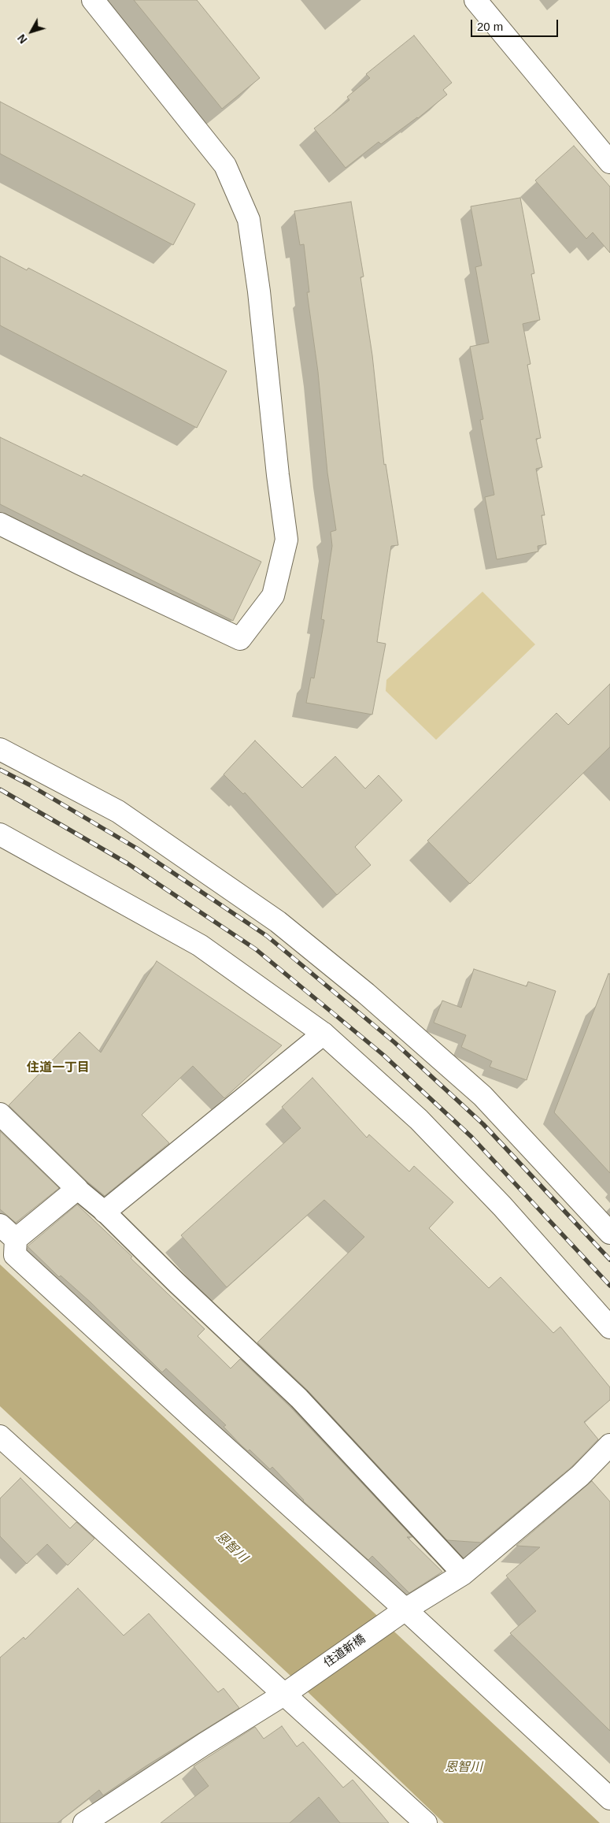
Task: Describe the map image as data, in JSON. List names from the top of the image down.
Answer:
{
  "streets": {
    "street": ["住道新橋"]
  },
  "districts": ["住道一丁目"],
  "water": ["恩智川"],
  "scale_bar": "20 m",
  "north": "bottom left"
}
